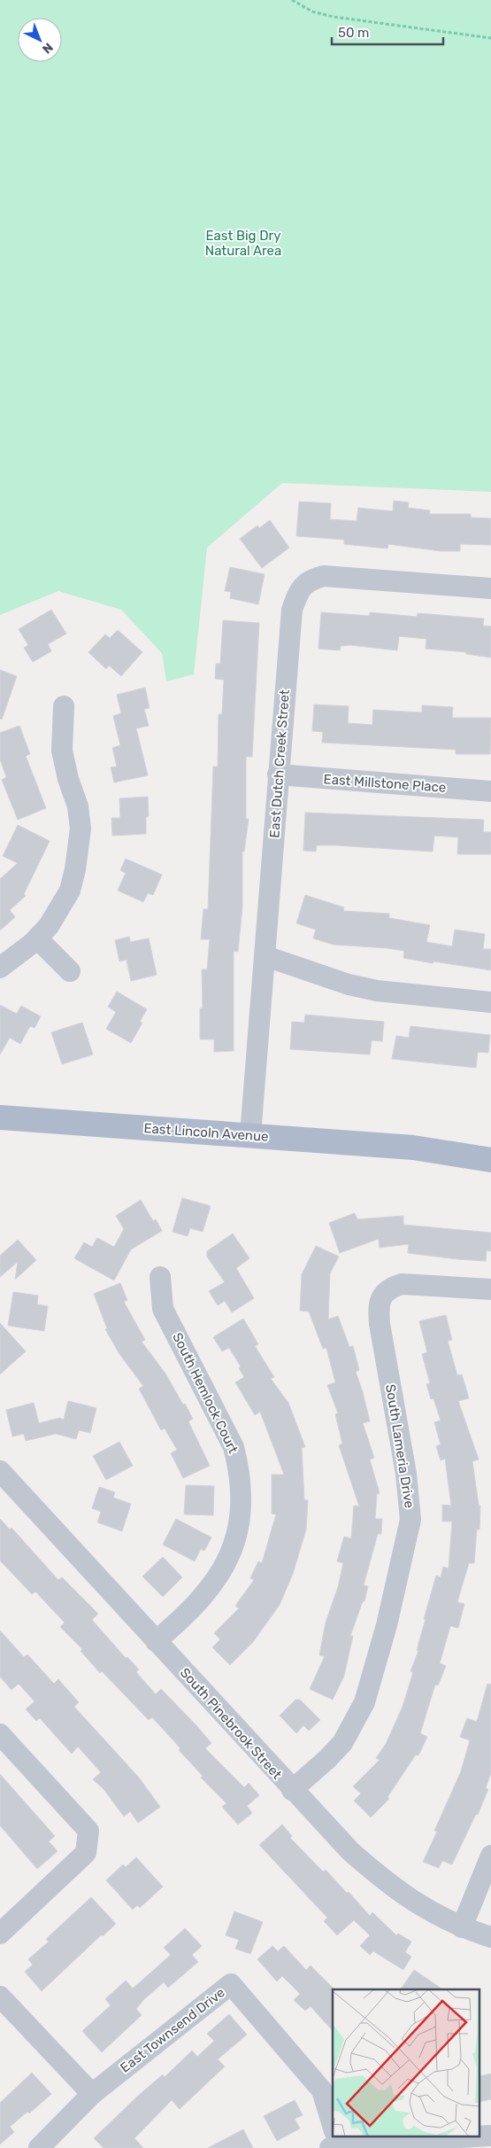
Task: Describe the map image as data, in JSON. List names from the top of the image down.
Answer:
{
  "streets": {
    "main road": ["East Lincoln Avenue"],
    "street": [
      "East Dutch Creek Street",
      "East Millstone Place",
      "South Hemlock Court",
      "South Lameria Drive",
      "South Pinebrook Street",
      "East Townsend Drive"
    ]
  },
  "crossings": [
    ["East Dutch Creek Street", "East Millstone Place"],
    ["East Dutch Creek Street", "East Lincoln Avenue"],
    ["South Hemlock Court", "South Pinebrook Street"],
    ["South Lameria Drive", "South Pinebrook Street"]
  ],
  "parks": ["East Big Dry Natural Area"],
  "scale_bar": "50 m",
  "north": "bottom right"
}
